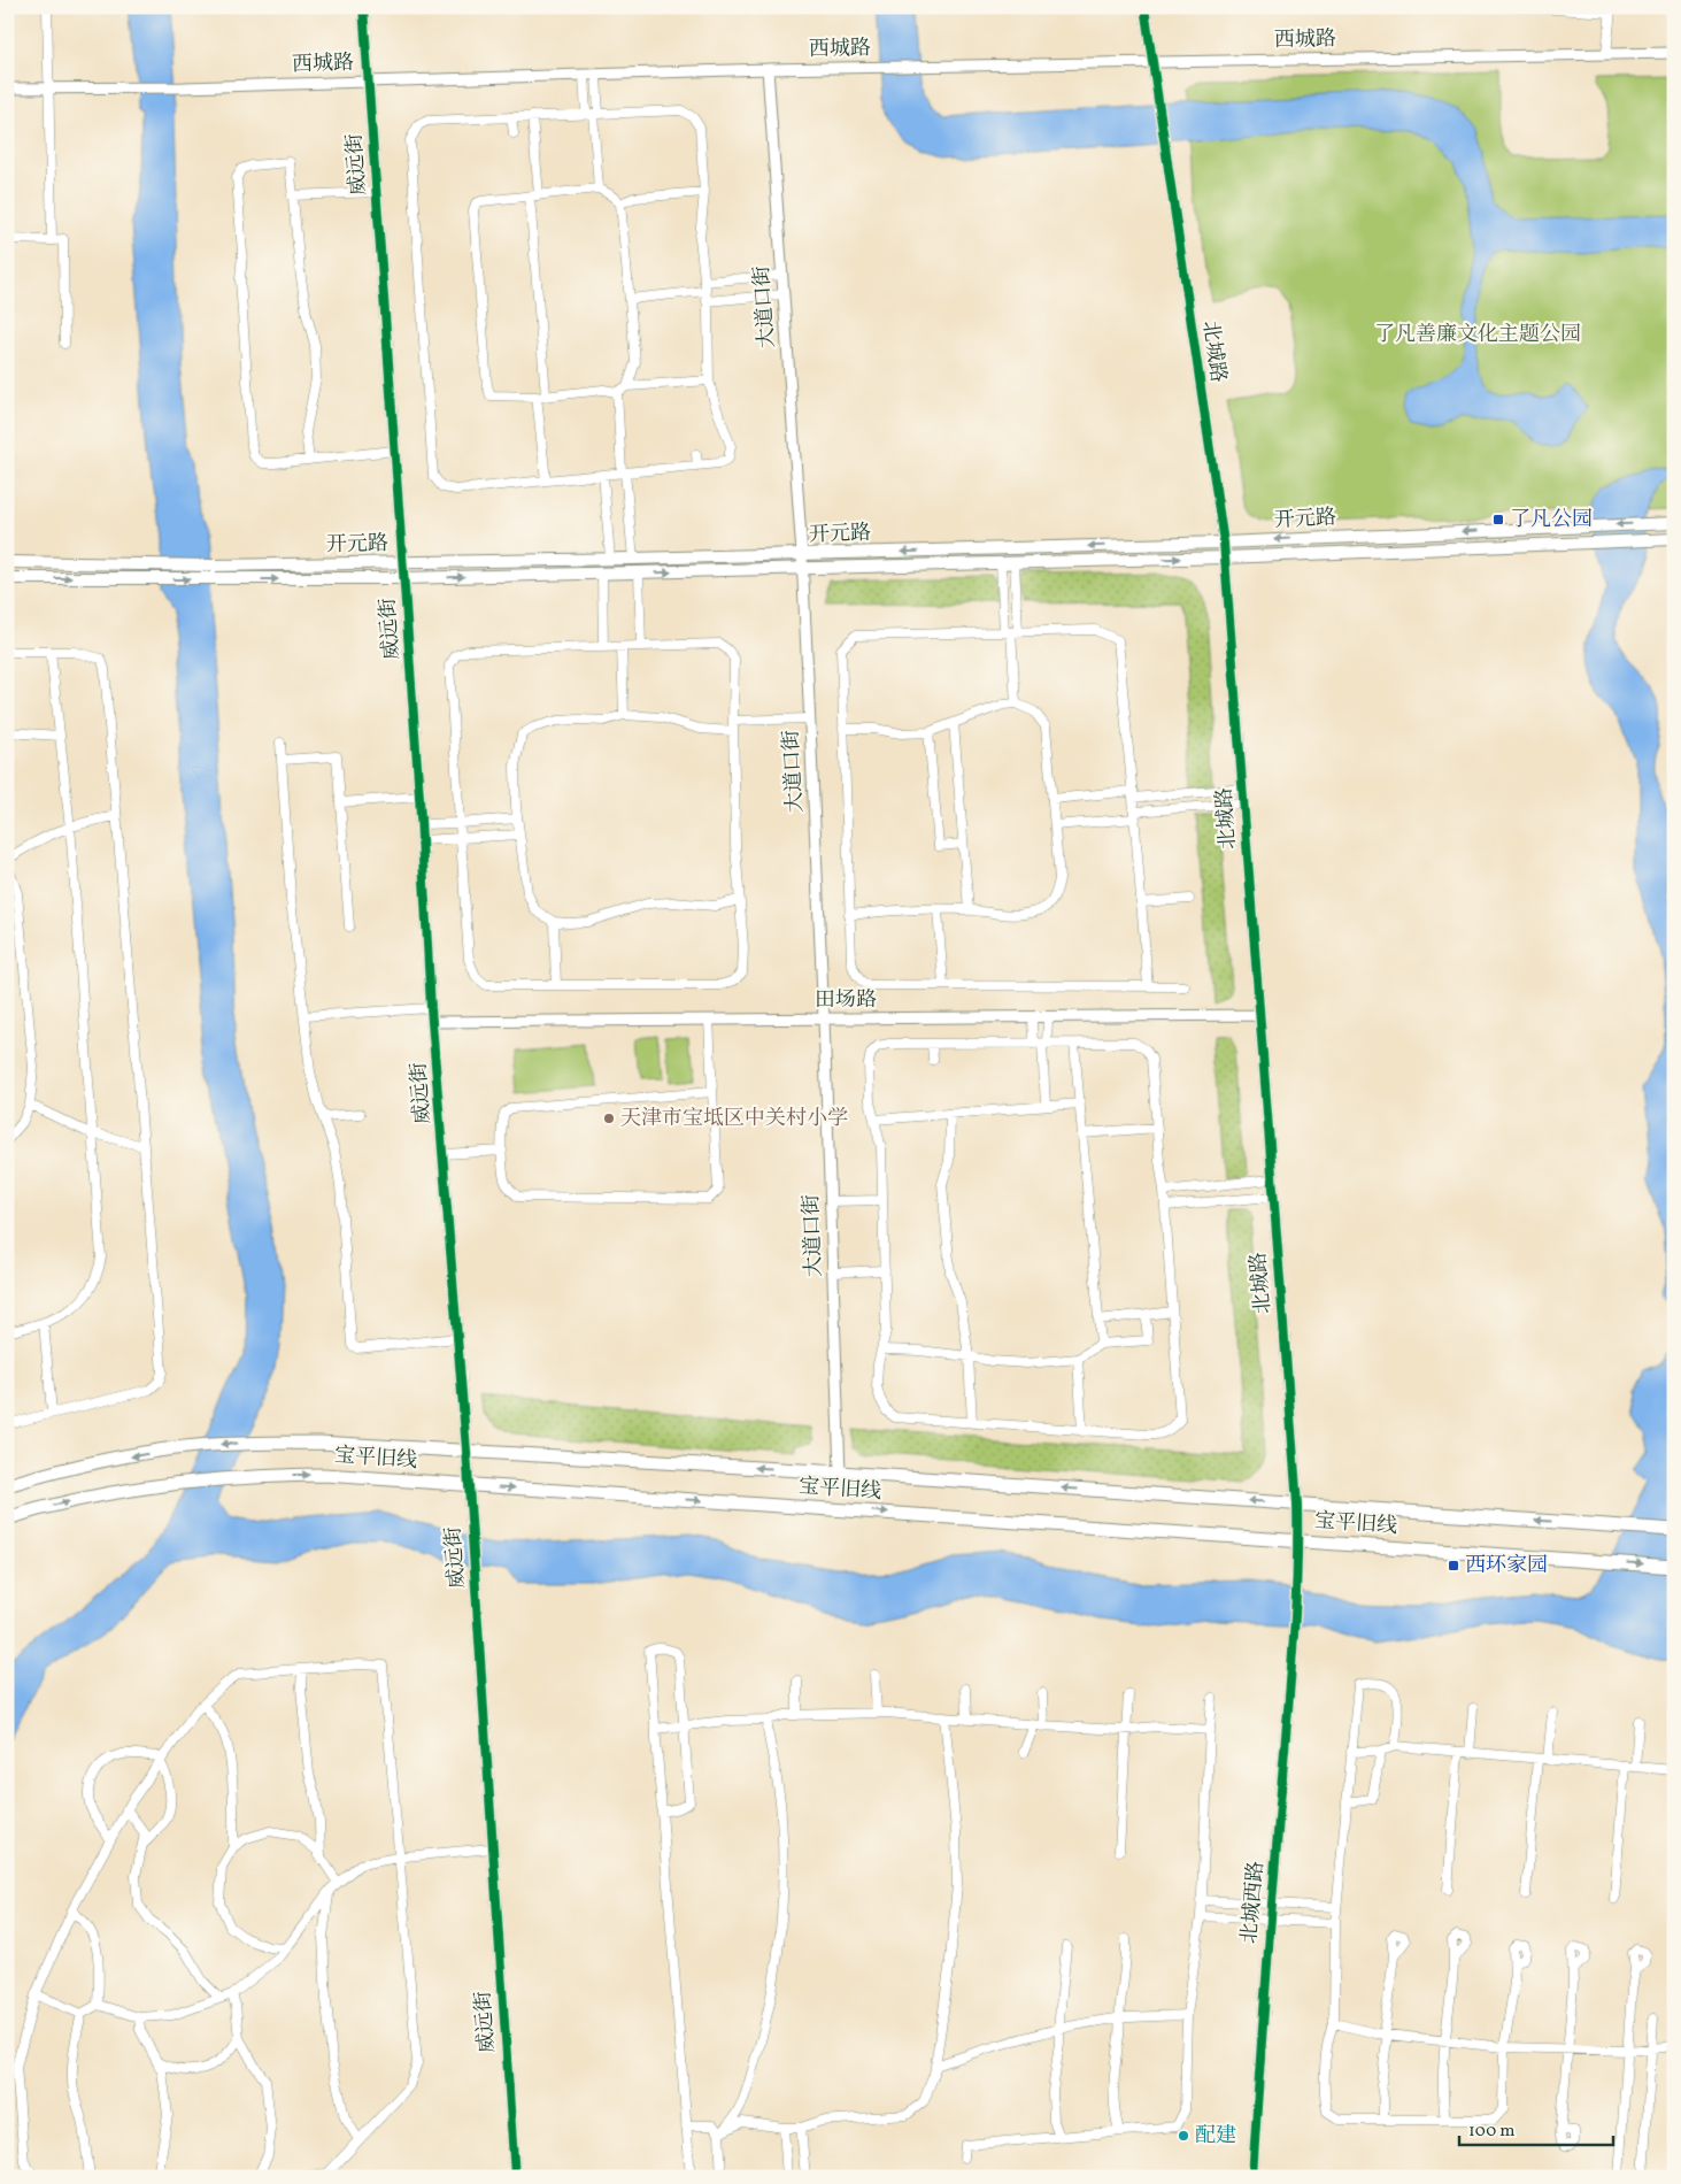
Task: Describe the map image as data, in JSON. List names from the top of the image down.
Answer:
{
  "streets": {
    "main road": ["开元路", "宝平旧线"],
    "street": [
      "西城路",
      "威远街",
      "大道口街",
      "北城路",
      "田场路",
      "北城西路"
    ]
  },
  "crossings": [
    ["西城路", "威远街"],
    ["西城路", "大道口街"],
    ["西城路", "北城路"],
    ["威远街", "开元路"],
    ["威远街", "田场路"],
    ["威远街", "宝平旧线"],
    ["大道口街", "开元路"],
    ["大道口街", "田场路"],
    ["大道口街", "宝平旧线"],
    ["北城路", "开元路"],
    ["北城路", "田场路"],
    ["北城路", "宝平旧线"],
    ["北城路", "北城西路"]
  ],
  "parks": ["了凡善廉文化主题公园"],
  "places": {
    "transit": ["了凡公园", "西环家园"],
    "other": ["天津市宝坻区中关村小学", "配建"]
  },
  "scale_bar": "100 m"
}
